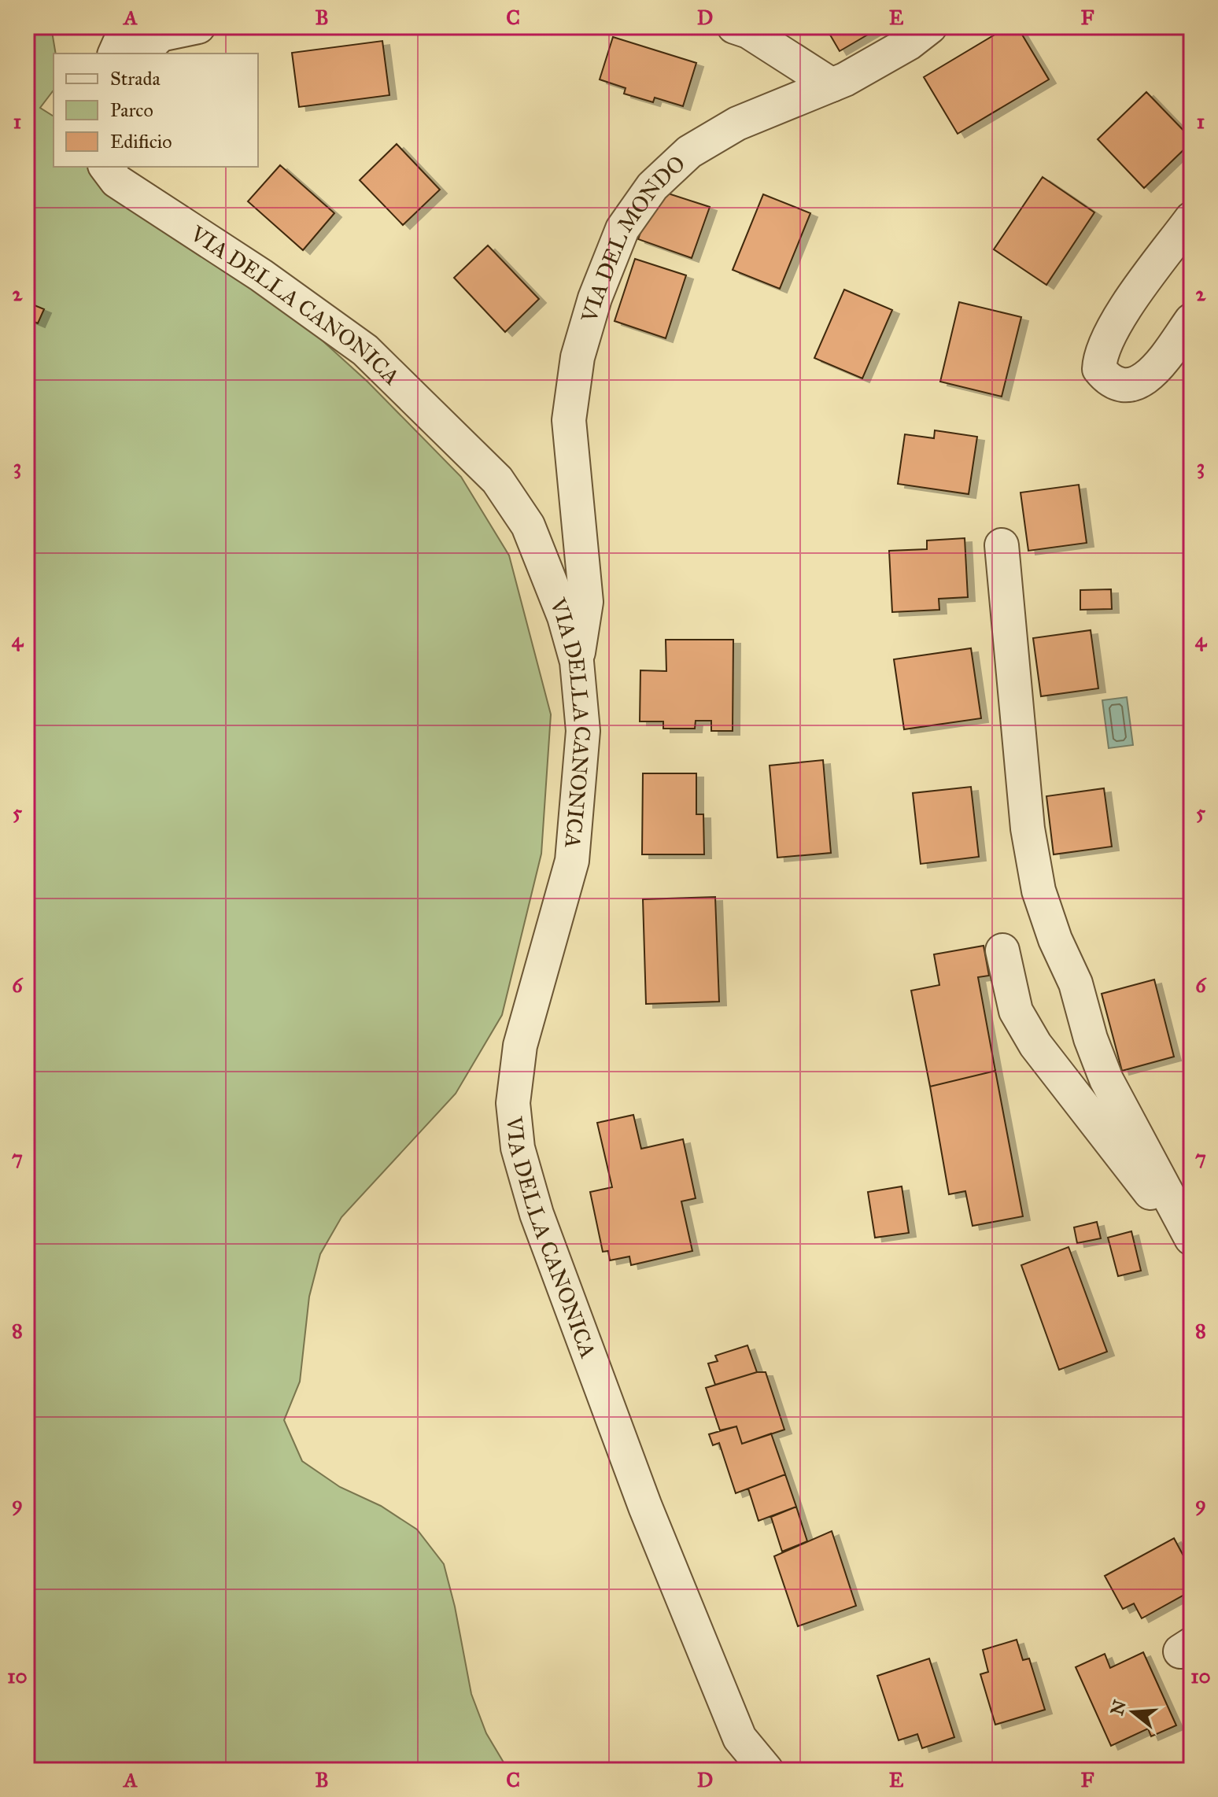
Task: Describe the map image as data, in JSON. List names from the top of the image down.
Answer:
{
  "streets": {
    "street": ["VIA DEL MONDO", "VIA DELLA CANONICA"]
  },
  "crossings": [
    ["VIA DEL MONDO", "VIA DELLA CANONICA"]
  ],
  "legend": ["Strada", "Parco", "Edificio"],
  "north": "left",
  "grid": {
    "columns": [
      "A",
      "B",
      "C",
      "D",
      "E",
      "F"
    ],
    "rows": [
      "1",
      "2",
      "3",
      "4",
      "5",
      "6",
      "7",
      "8",
      "9",
      "10"
    ]
  }
}
